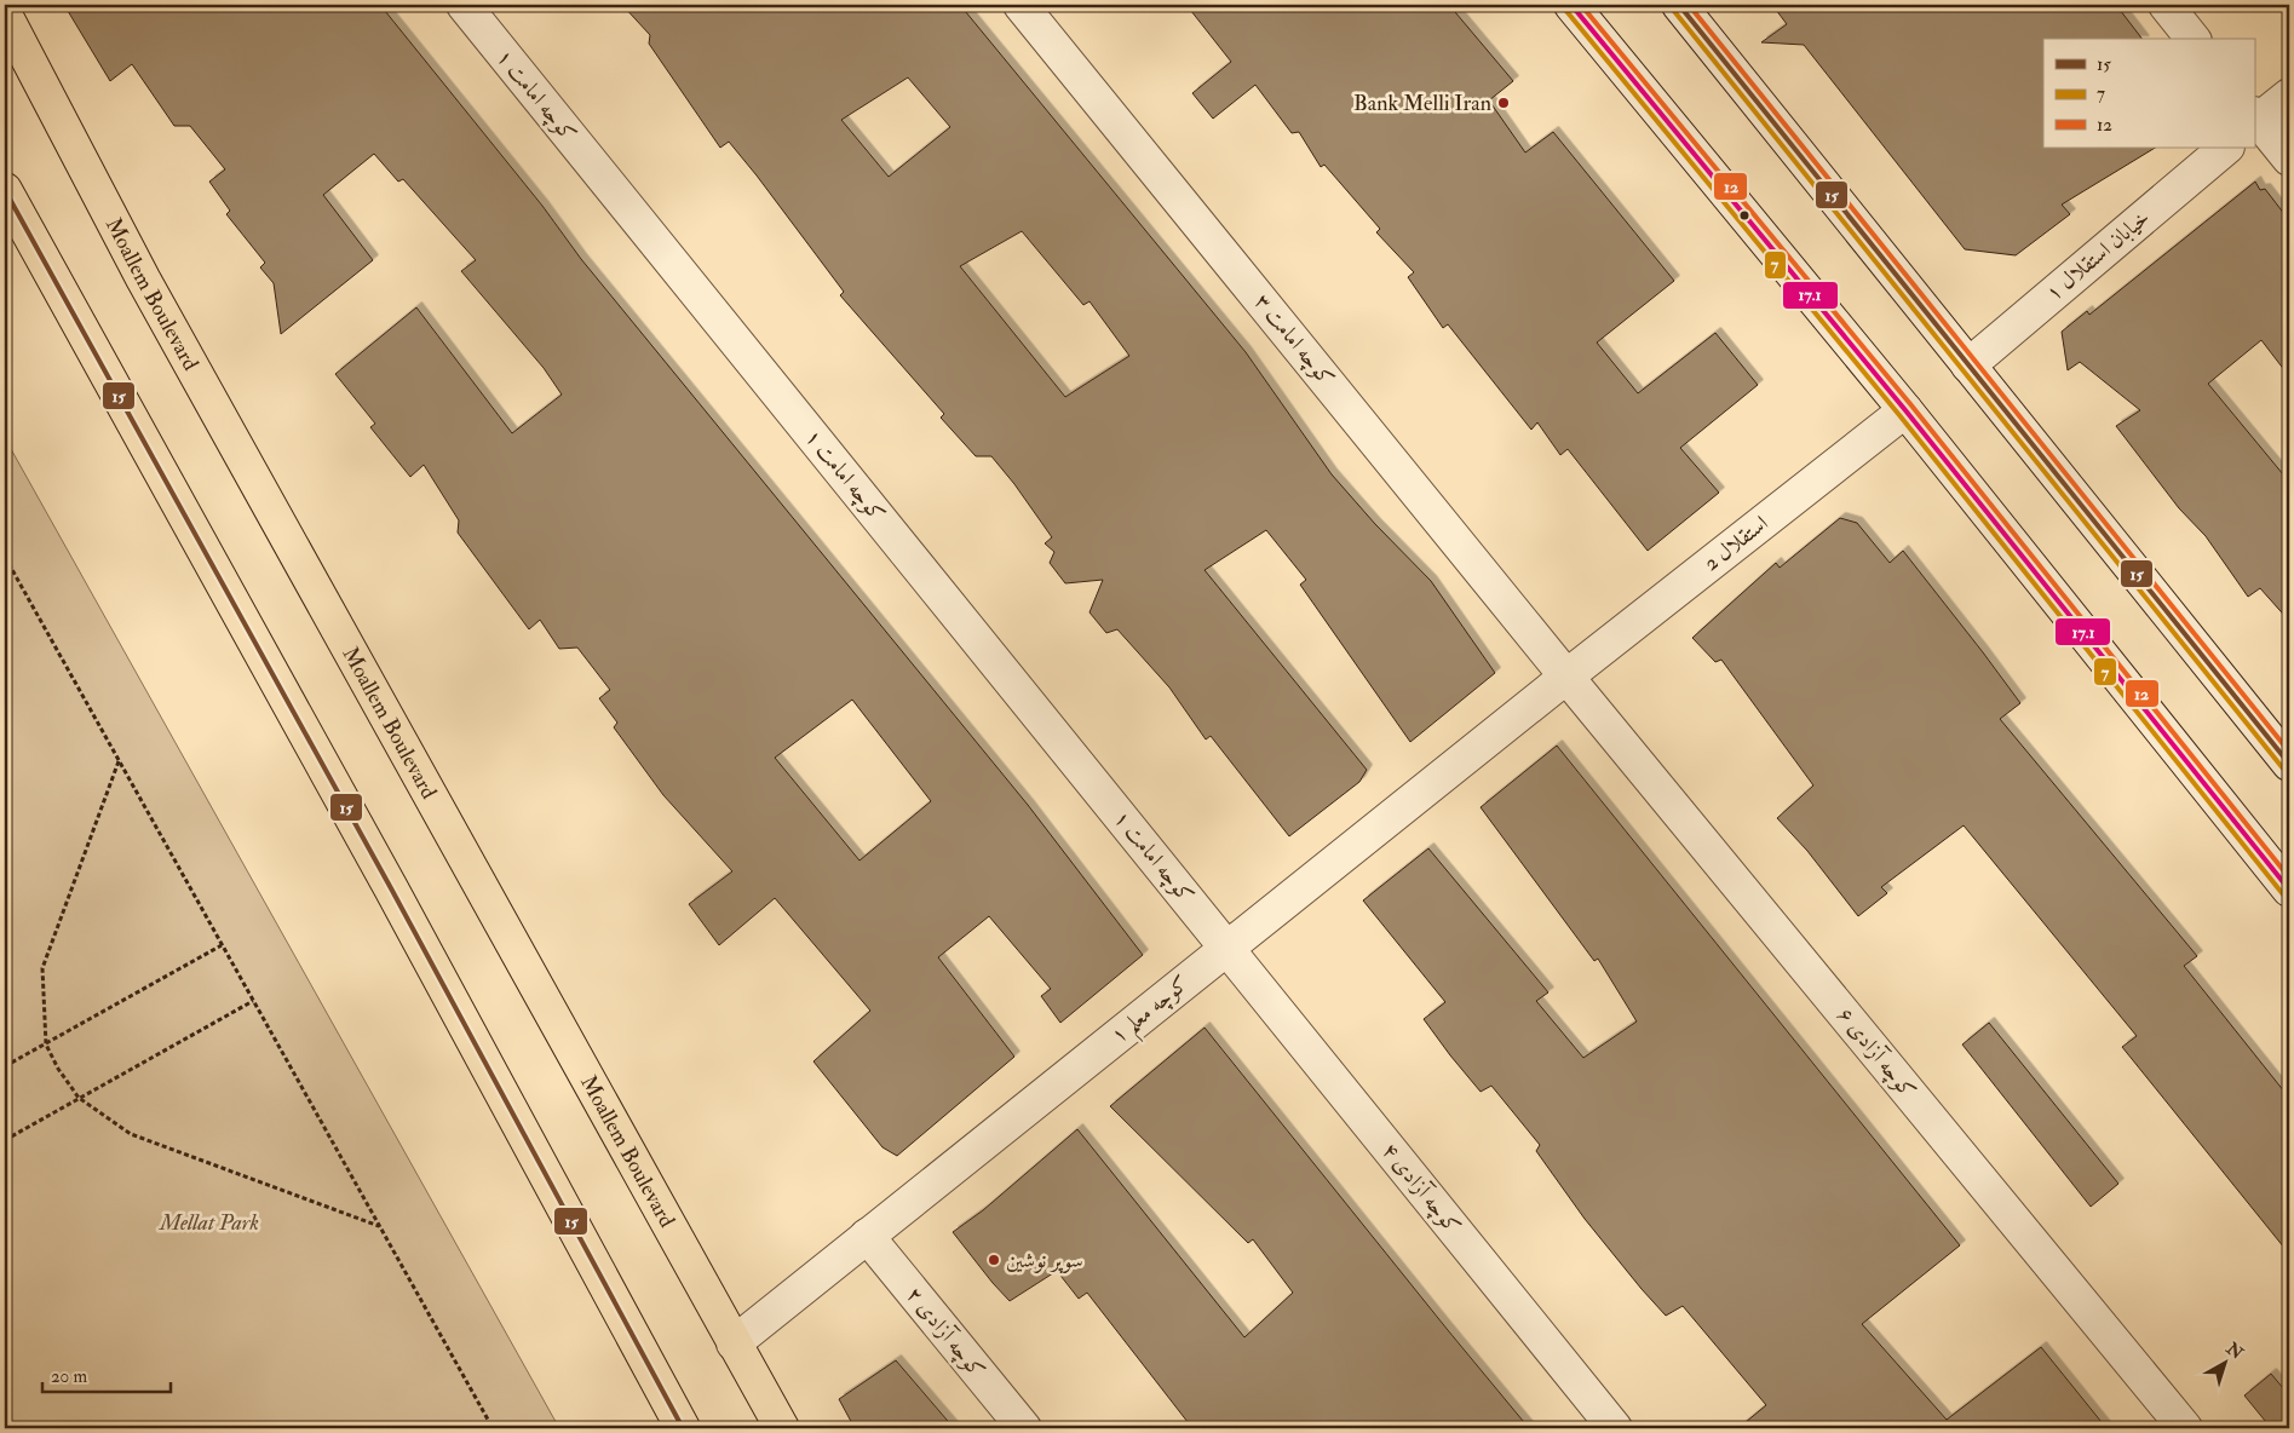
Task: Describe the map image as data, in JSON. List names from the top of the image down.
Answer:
{
  "streets": {
    "main road": ["Moallem Boulevard"],
    "street": [
      "کوچه امامت ۱",
      "خیابان استقلال ۱",
      "کوچه امامت ۳",
      "استقلال 2",
      "کوچه معلم ۱",
      "کوچه آزادی ۶",
      "کوچه آزادی ۴",
      "کوچه آزادی ۲"
    ]
  },
  "crossings": [
    ["کوچه امامت ۱", "کوچه معلم ۱"],
    ["کوچه امامت ۱", "کوچه آزادی ۴"],
    ["Moallem Boulevard", "کوچه معلم ۱"],
    ["کوچه امامت ۳", "استقلال 2"],
    ["کوچه امامت ۳", "کوچه معلم ۱"],
    ["کوچه امامت ۳", "کوچه آزادی ۶"],
    ["استقلال 2", "کوچه معلم ۱"],
    ["استقلال 2", "کوچه آزادی ۶"],
    ["کوچه معلم ۱", "کوچه آزادی ۶"],
    ["کوچه معلم ۱", "کوچه آزادی ۴"],
    ["کوچه معلم ۱", "کوچه آزادی ۲"]
  ],
  "parks": ["Mellat Park"],
  "places": ["Bank Melli Iran", "سوپر نوشین"],
  "lines": [
    "transit line 15",
    "transit line 12",
    "transit line 17.1",
    "transit line 7"
  ],
  "legend": ["15", "7", "12"],
  "scale_bar": "20 m",
  "north": "top right"
}
